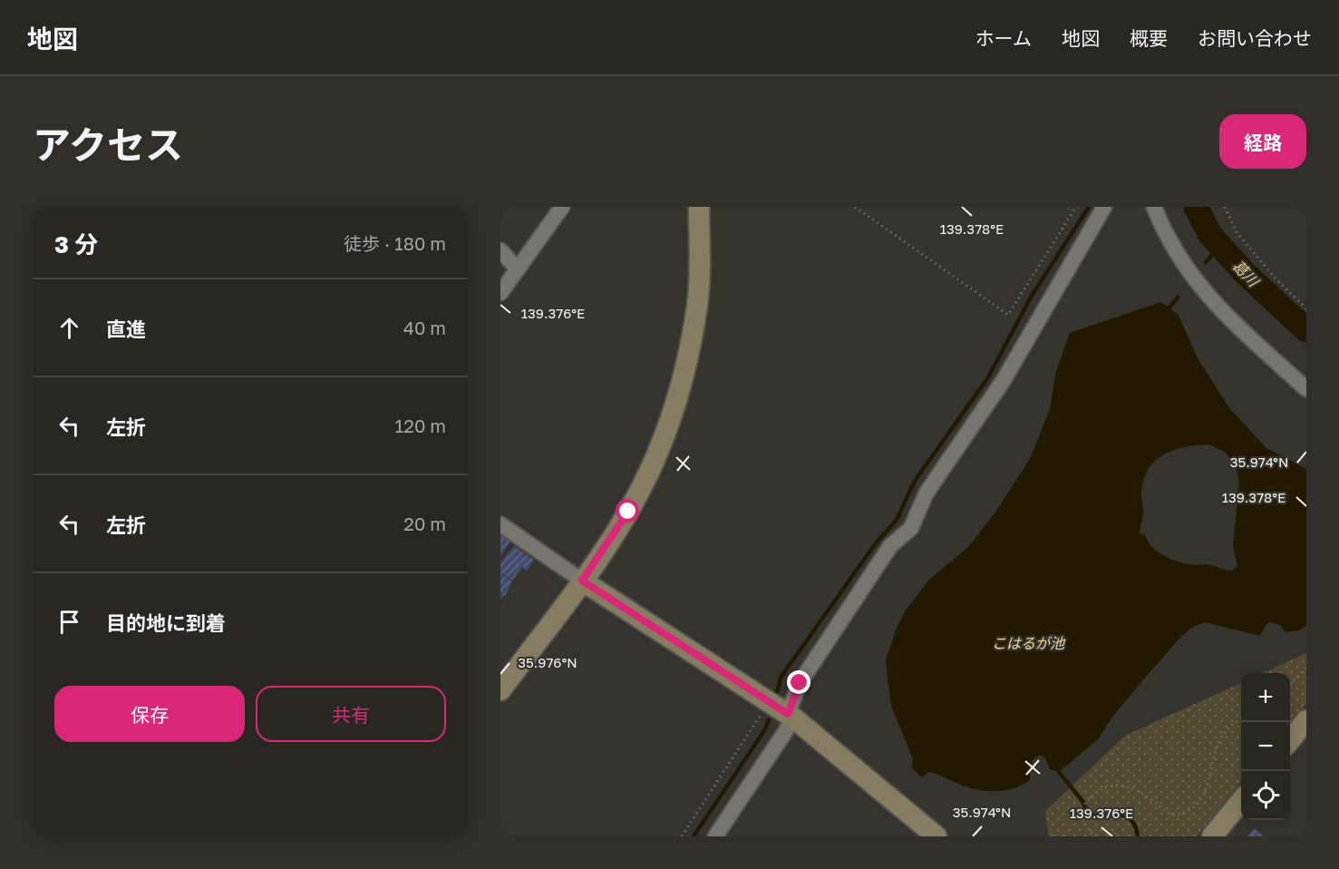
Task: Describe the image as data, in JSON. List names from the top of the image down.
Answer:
{
  "water": ["葛川", "こはるが池"],
  "page": {
    "header": "地図",
    "nav": [
      "ホーム",
      "地図",
      "概要",
      "お問い合わせ"
    ],
    "title": "アクセス",
    "buttons": [
      "経路",
      ["保存", "共有"]
    ],
    "heading": ["3 分", "徒歩 · 180 m"],
    "list": [
      ["直進", "40 m"],
      ["左折", "120 m"],
      ["左折", "20 m"],
      "目的地に到着"
    ],
    "map_buttons": ["+", "−"]
  },
  "coordinates": [
    "139.378°E",
    "139.376°E",
    "35.974°N",
    "35.976°N"
  ]
}
